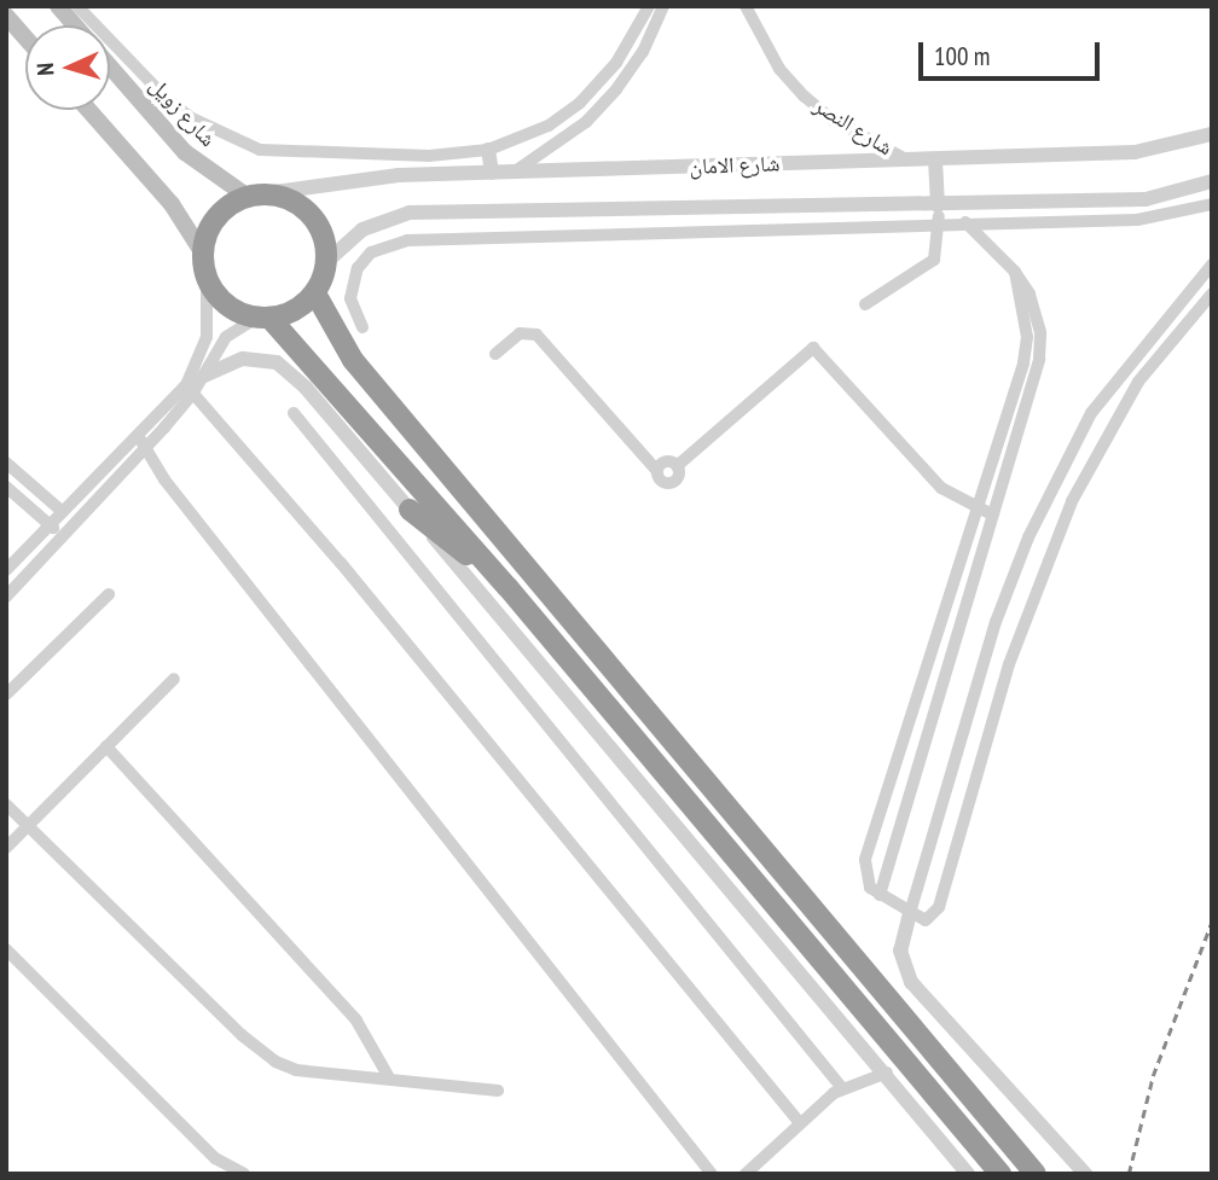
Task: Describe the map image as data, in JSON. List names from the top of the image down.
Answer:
{
  "streets": {
    "main road": ["شارع زويل"],
    "street": ["شارع النصر", "شارع الامان"]
  },
  "crossings": [
    ["شارع زويل", "شارع الامان"],
    ["شارع النصر", "شارع الامان"]
  ],
  "scale_bar": "100 m",
  "north": "left"
}
